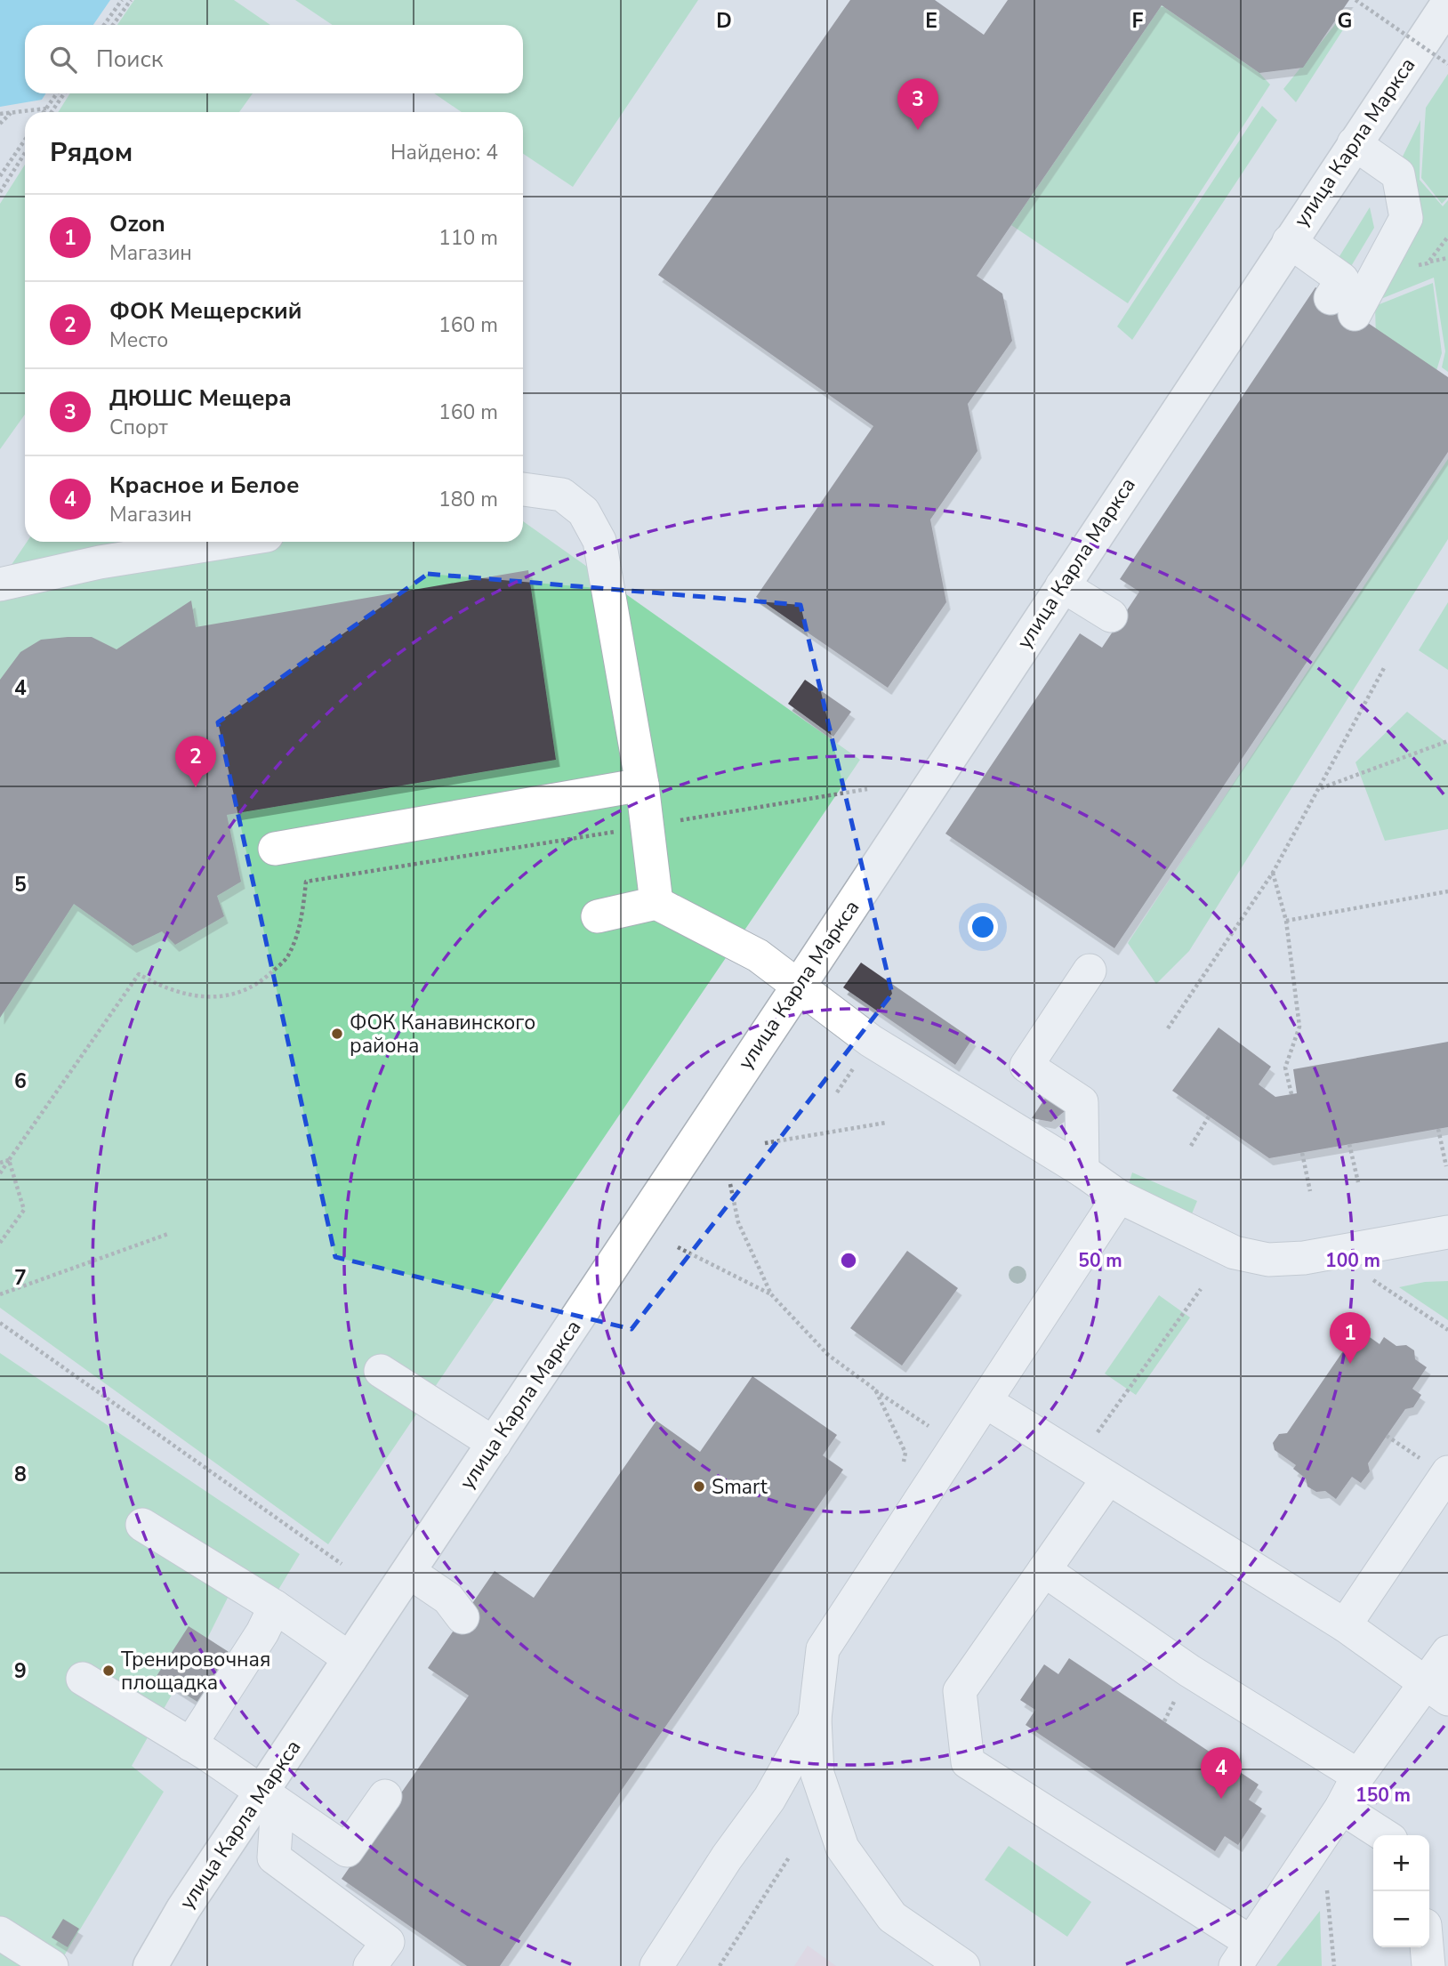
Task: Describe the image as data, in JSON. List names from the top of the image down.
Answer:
{
  "streets": {
    "main road": ["улица Карла Маркса"]
  },
  "places": ["ФОК Канавинского района", "Smart", "Тренировочная площадка"],
  "page": {
    "search": "Поиск",
    "pins": [
      "3",
      "2",
      "1",
      "4"
    ],
    "heading": ["Рядом", "Найдено: 4"],
    "list": [
      {
        "mark": "1",
        "name": "Ozon",
        "note": "Магазин",
        "value": "110 m"
      },
      {
        "mark": "2",
        "name": "ФОК Мещерский",
        "note": "Место",
        "value": "160 m"
      },
      {
        "mark": "3",
        "name": "ДЮШС Мещера",
        "note": "Спорт",
        "value": "160 m"
      },
      {
        "mark": "4",
        "name": "Красное и Белое",
        "note": "Магазин",
        "value": "180 m"
      }
    ],
    "map_buttons": ["+", "−"]
  },
  "grid": {
    "columns": [
      "D",
      "E",
      "F",
      "G"
    ],
    "rows": [
      "4",
      "5",
      "6",
      "7",
      "8",
      "9"
    ]
  },
  "rings": ["50 m", "100 m", "150 m"]
}
